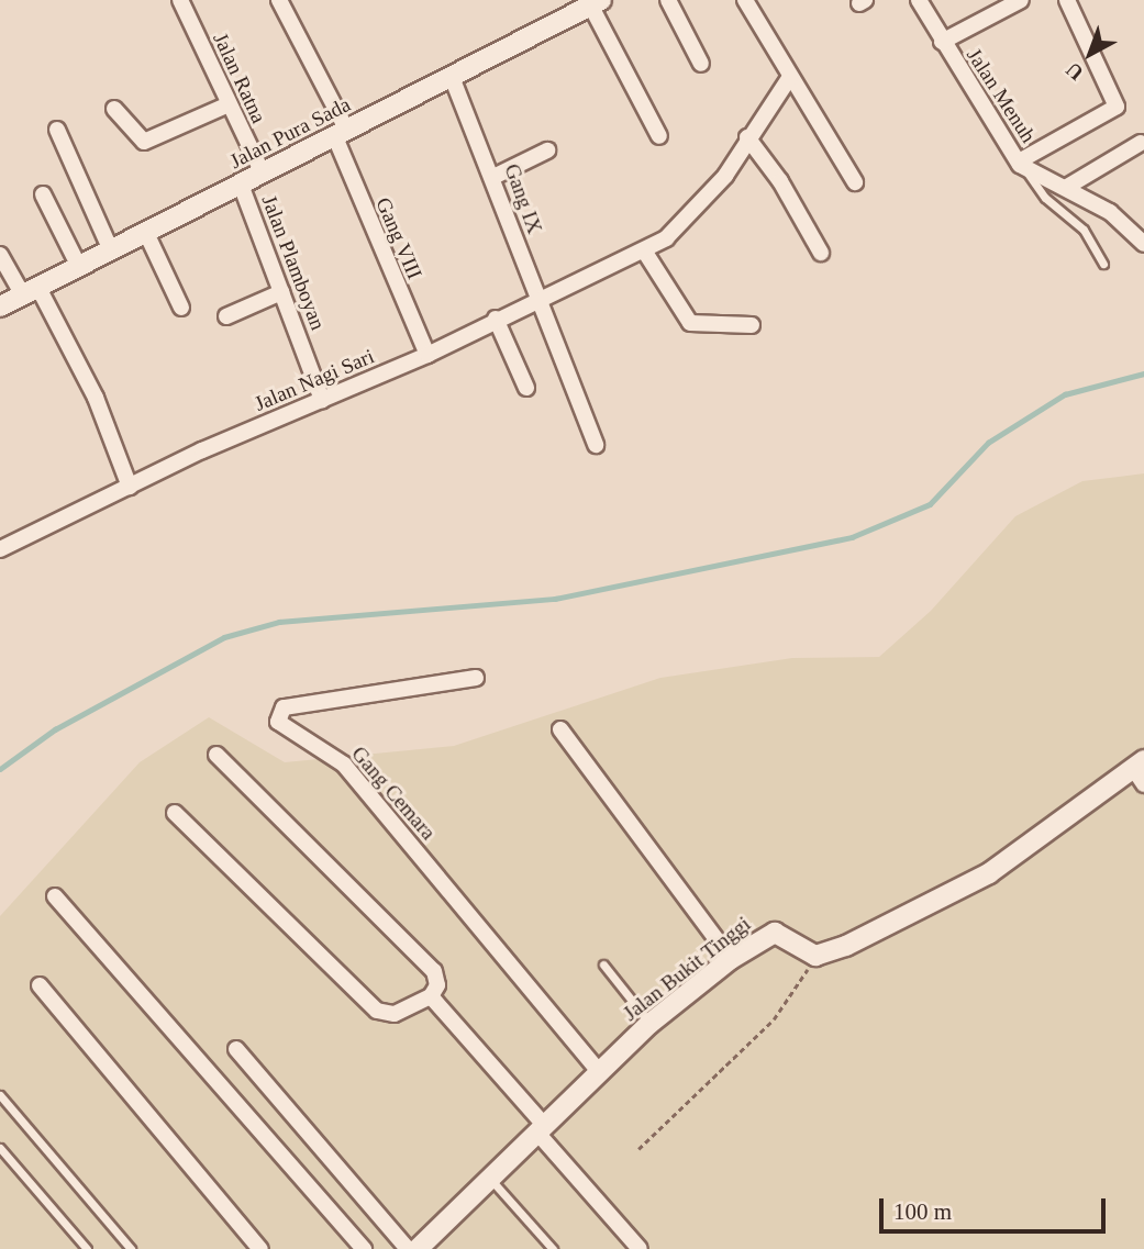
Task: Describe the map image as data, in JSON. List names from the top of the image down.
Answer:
{
  "streets": {
    "street": [
      "Jalan Ratna",
      "Jalan Menuh",
      "Jalan Pura Sada",
      "Gang IX",
      "Gang VIII",
      "Jalan Plamboyan",
      "Jalan Nagi Sari",
      "Gang Cemara",
      "Jalan Bukit Tinggi"
    ]
  },
  "crossings": [
    ["Jalan Ratna", "Jalan Pura Sada"],
    ["Jalan Pura Sada", "Gang IX"],
    ["Jalan Pura Sada", "Gang VIII"],
    ["Jalan Pura Sada", "Jalan Plamboyan"],
    ["Gang IX", "Jalan Nagi Sari"],
    ["Gang VIII", "Jalan Nagi Sari"],
    ["Jalan Plamboyan", "Jalan Nagi Sari"],
    ["Gang Cemara", "Jalan Bukit Tinggi"]
  ],
  "scale_bar": "100 m",
  "north": "bottom left"
}
